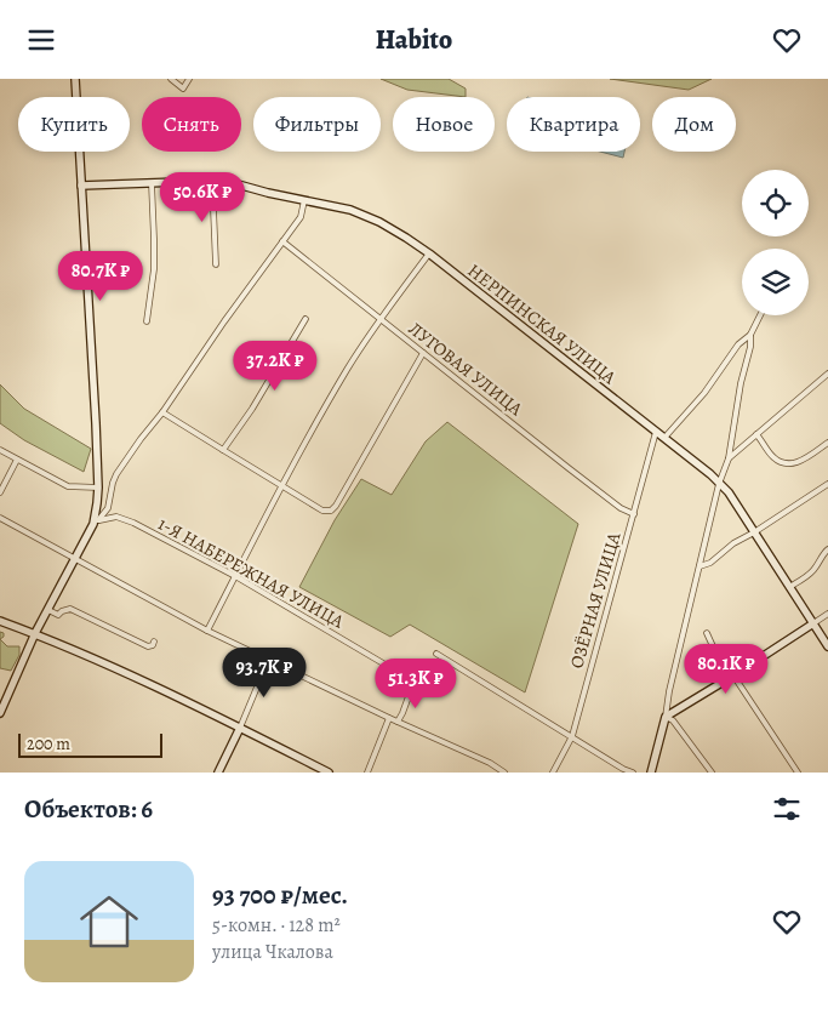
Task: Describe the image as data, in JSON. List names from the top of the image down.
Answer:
{
  "streets": {
    "main road": ["НЕРПИНСКАЯ УЛИЦА"],
    "street": ["ЛУГОВАЯ УЛИЦА", "1-Я НАБЕРЕЖНАЯ УЛИЦА", "ОЗЁРНАЯ УЛИЦА"]
  },
  "crossings": [
    ["НЕРПИНСКАЯ УЛИЦА", "ОЗЁРНАЯ УЛИЦА"],
    ["ЛУГОВАЯ УЛИЦА", "ОЗЁРНАЯ УЛИЦА"]
  ],
  "scale_bar": "200 m",
  "page": {
    "header": "Habito",
    "chip": [
      "Купить",
      "Снять",
      "Фильтры",
      "Новое",
      "Квартира",
      "Дом"
    ],
    "price": [
      "50.6K ₽",
      "80.7K ₽",
      "37.2K ₽",
      "80.1K ₽",
      "93.7K ₽",
      "51.3K ₽"
    ],
    "scale": "200 m",
    "heading": "Объектов: 6",
    "list": [
      {
        "name": "93 700 ₽/мес.",
        "note": "5-комн. · 128 m² · улица Чкалова"
      }
    ]
  }
}
